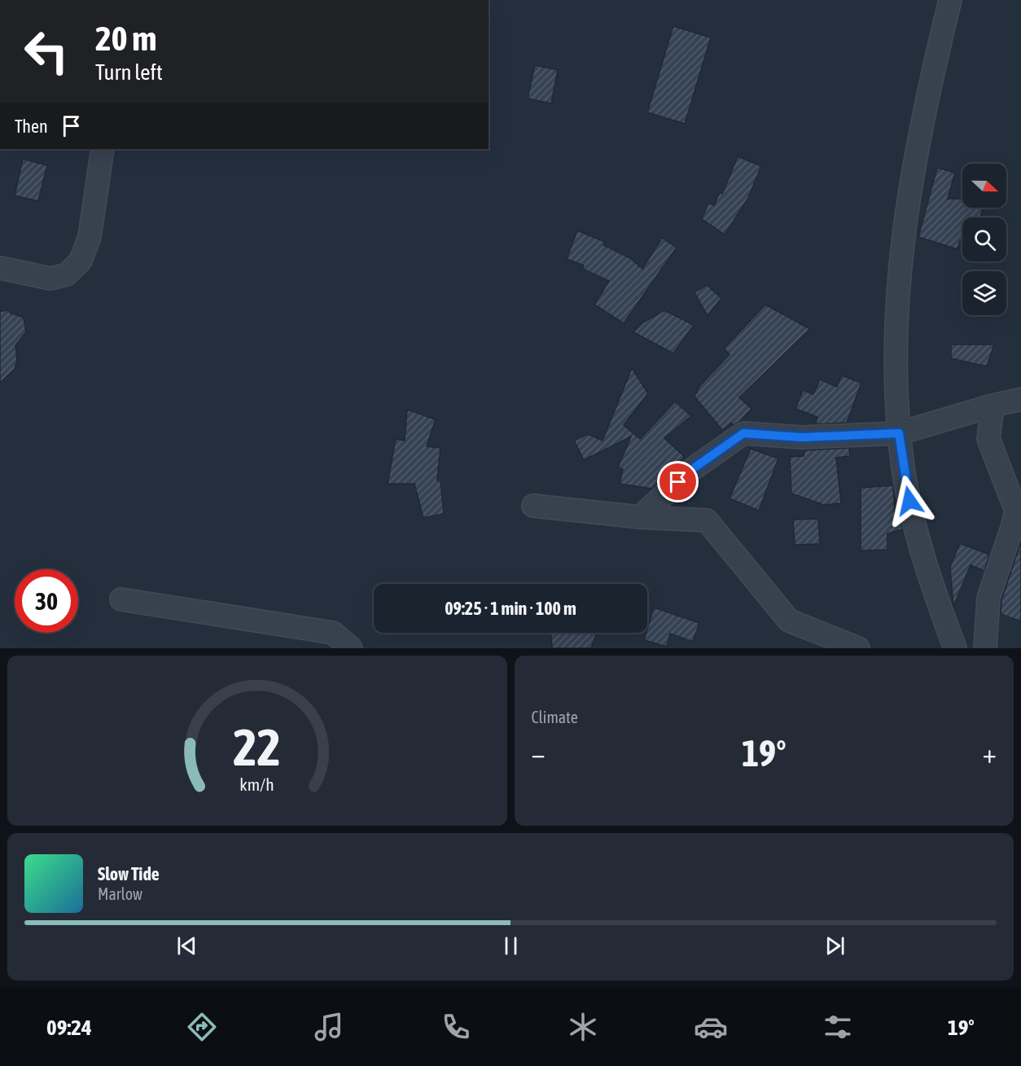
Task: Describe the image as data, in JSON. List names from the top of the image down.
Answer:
{
  "north": "right",
  "page": {
    "turn": ["20 m", "Turn left"],
    "then": "Then",
    "limit": "30",
    "trip": "09:25 · 1 min · 100 m",
    "tile": "Climate",
    "heat": ["−", "19°", "+"],
    "song": ["Slow Tide", "Marlow"],
    "tabs": ["09:24", "19°"],
    "gauge": ["22", "km/h"]
  }
}
